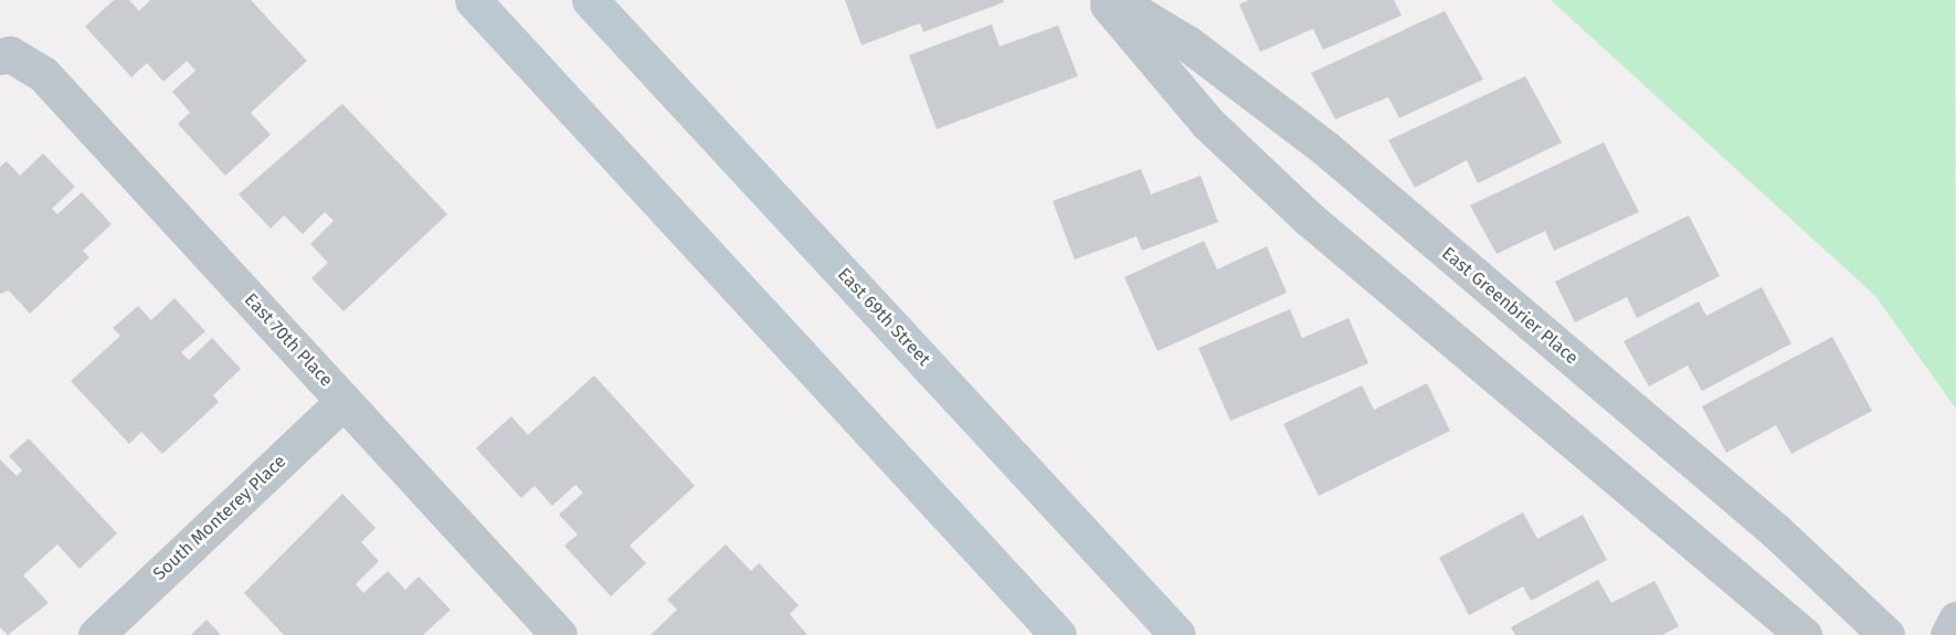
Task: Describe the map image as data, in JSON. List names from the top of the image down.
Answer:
{
  "streets": {
    "main road": ["East 69th Street"],
    "street": ["East Greenbrier Place", "East 70th Place", "South Monterey Place"]
  },
  "crossings": [
    ["East 70th Place", "South Monterey Place"]
  ]
}
